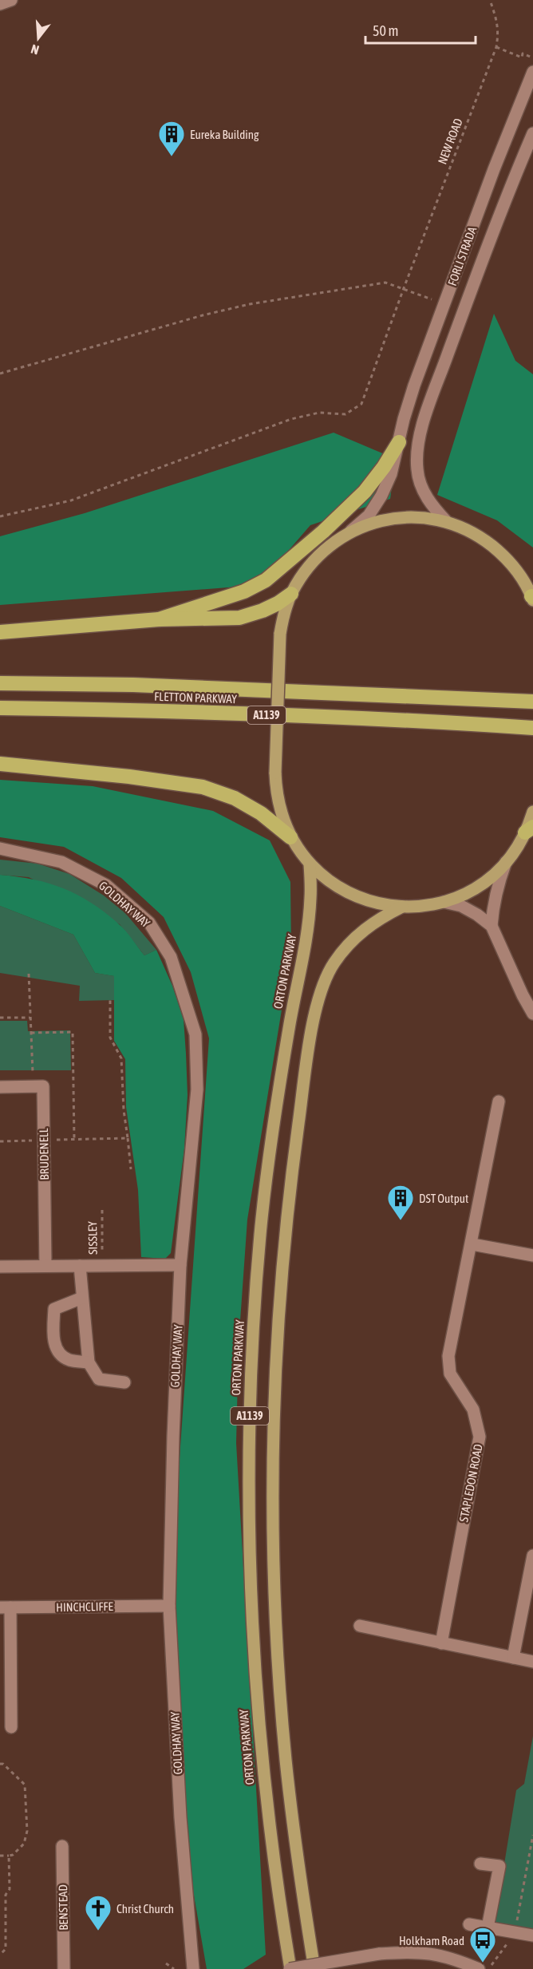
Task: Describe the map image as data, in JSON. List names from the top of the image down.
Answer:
{
  "streets": {
    "highway": ["FLETTON PARKWAY", "A1139"],
    "main road": ["ORTON PARKWAY"],
    "street": [
      "FORLI STRADA",
      "GOLDHAY WAY",
      "BRUDENELL",
      "STAPLEDON ROAD",
      "HINCHCLIFFE",
      "BENSTEAD"
    ],
    "path": ["NEW ROAD", "SISSLEY"]
  },
  "crossings": [
    ["GOLDHAY WAY", "HINCHCLIFFE"]
  ],
  "places": {
    "building": ["Eureka Building", "DST Output"],
    "church": ["Christ Church"],
    "bus stop": ["Holkham Road"]
  },
  "scale_bar": "50 m",
  "north": "bottom"
}
